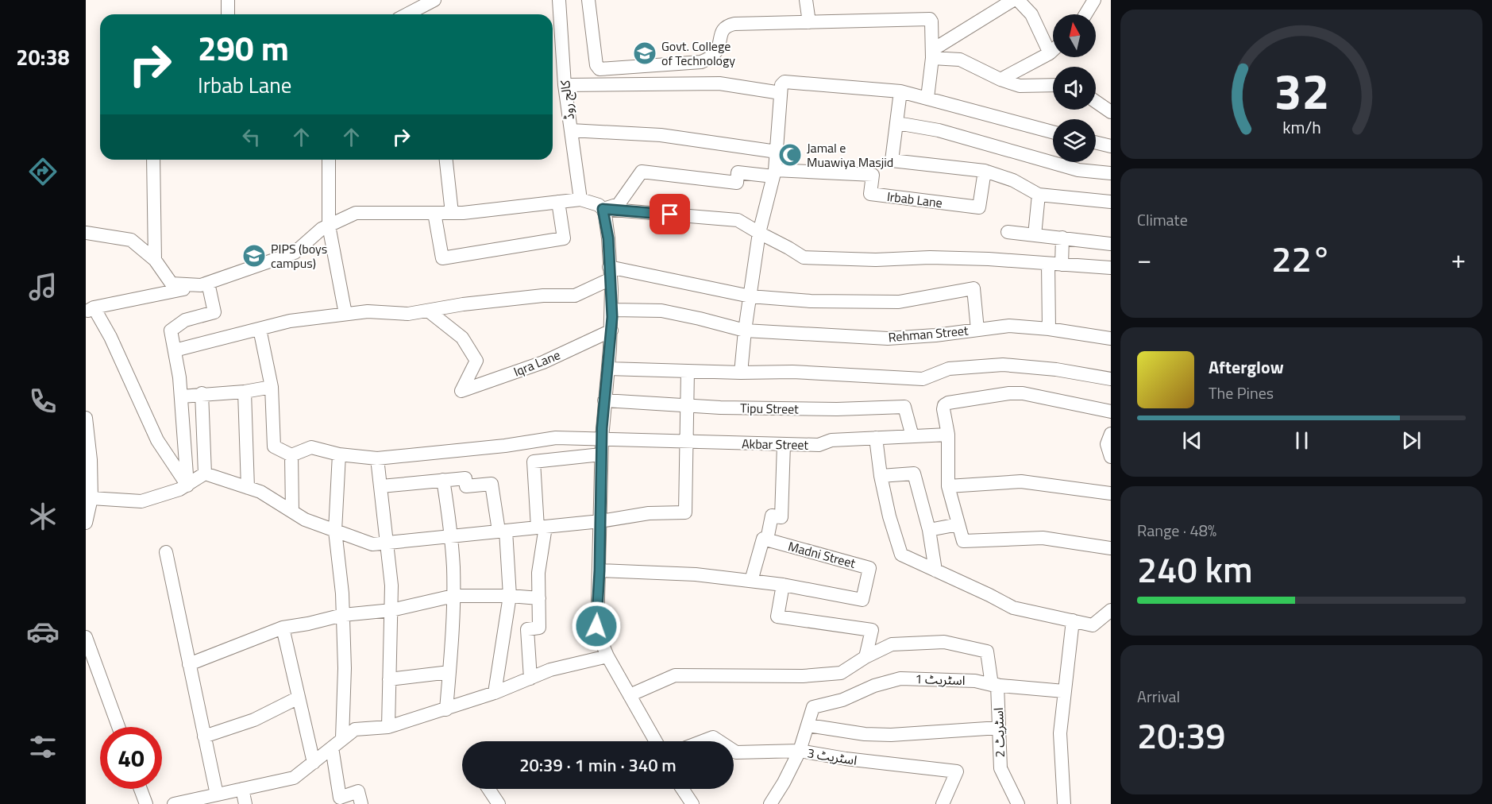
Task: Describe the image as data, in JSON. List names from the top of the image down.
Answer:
{
  "streets": {
    "street": [
      "کالج روڈ",
      "Irbab Lane",
      "Rehman Street",
      "Iqra Lane",
      "Tipu Street",
      "Akbar Street",
      "Madni Street",
      "اسٹریٹ 1",
      "اسٹریٹ 2",
      "اسٹریٹ 3"
    ]
  },
  "crossings": [
    ["Tipu Street", "Akbar Street"],
    ["اسٹریٹ 1", "اسٹریٹ 2"],
    ["اسٹریٹ 1", "اسٹریٹ 3"]
  ],
  "places": {
    "school or university": ["Govt. College of Technology", "PIPS (boys campus)"],
    "mosque": ["Jamal e Muawiya Masjid"]
  },
  "north": "top",
  "page": {
    "tabs": "20:38",
    "turn": ["290 m", "Irbab Lane"],
    "tile": [
      "Climate",
      ["Range · 48%", "240 km"],
      ["Arrival", "20:39"]
    ],
    "heat": ["−", "22°", "+"],
    "song": ["Afterglow", "The Pines"],
    "limit": "40",
    "trip": "20:39 · 1 min · 340 m",
    "gauge": ["32", "km/h"]
  }
}
